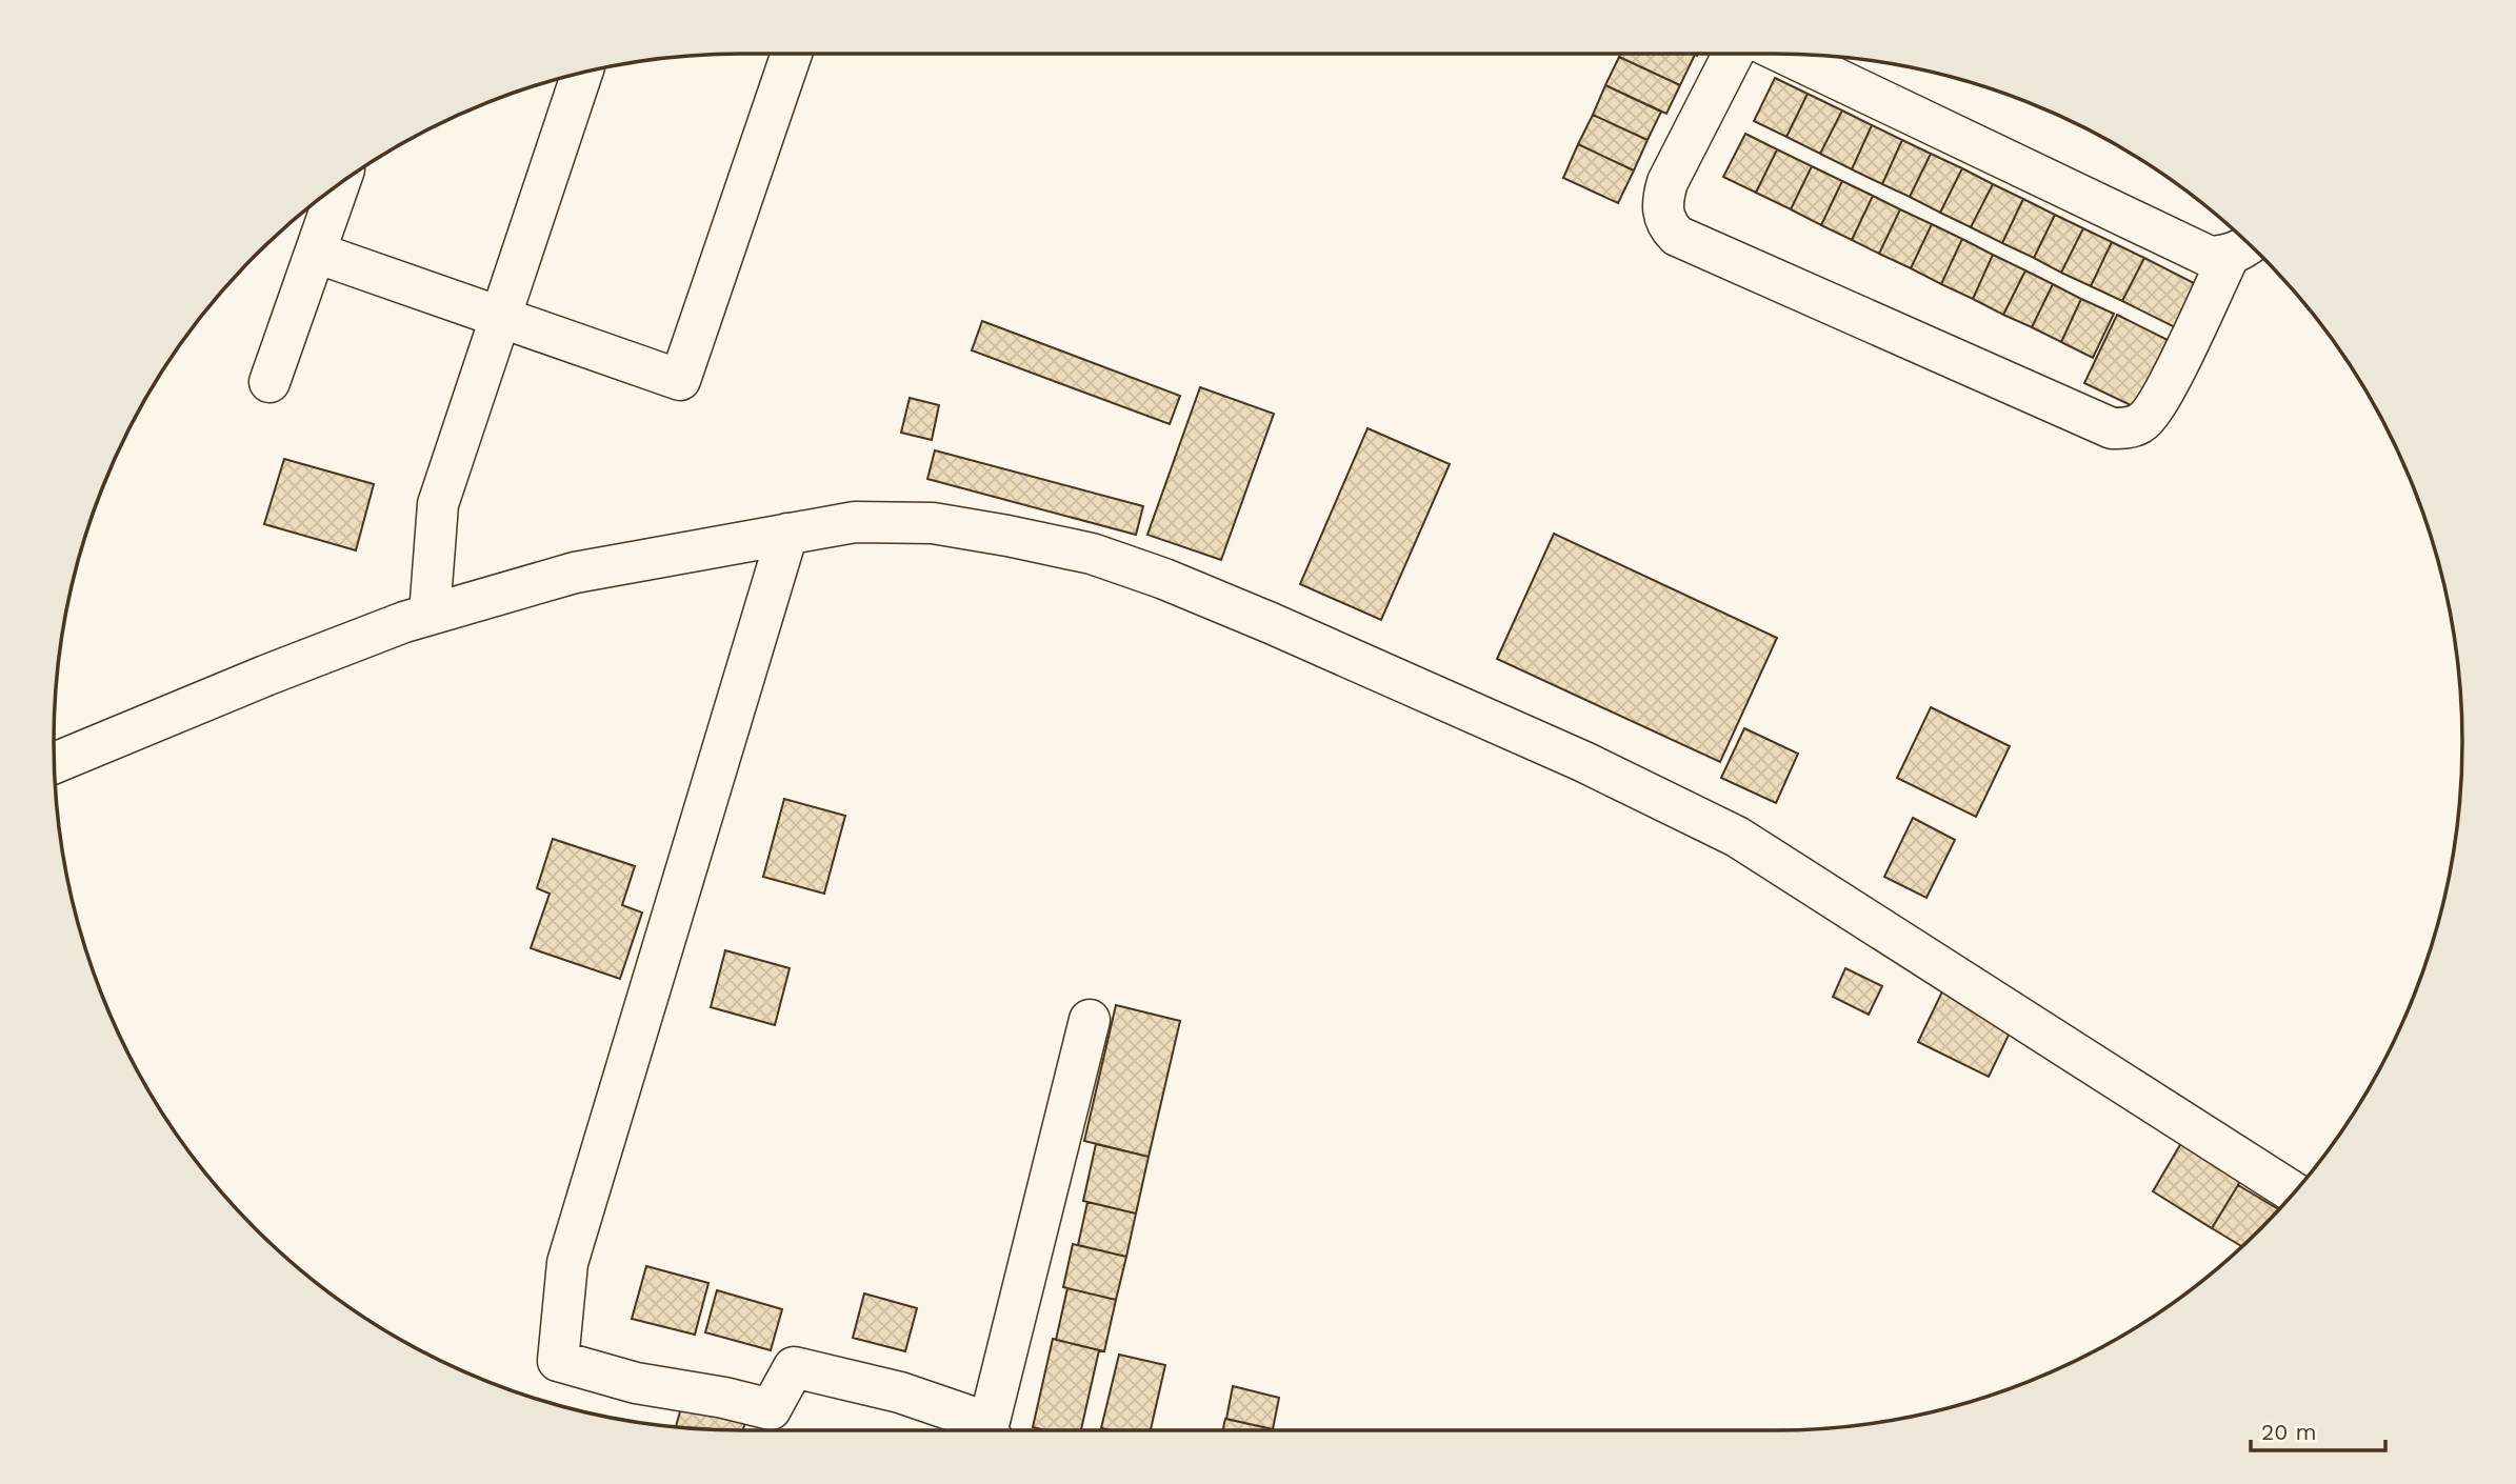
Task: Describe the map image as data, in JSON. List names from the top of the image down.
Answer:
{
  "scale_bar": "20 m"
}
